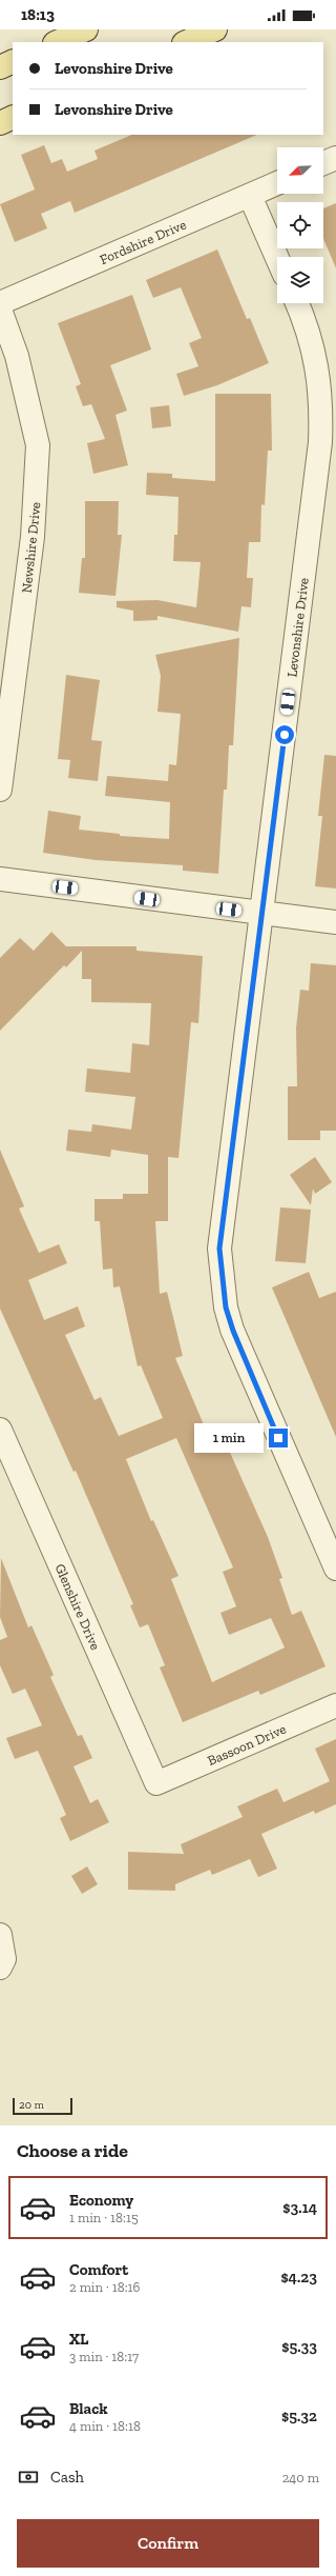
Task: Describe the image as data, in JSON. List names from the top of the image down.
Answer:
{
  "streets": {
    "street": [
      "Fordshire Drive",
      "Newshire Drive",
      "Levonshire Drive",
      "Glenshire Drive",
      "Bassoon Drive"
    ]
  },
  "crossings": [
    ["Glenshire Drive", "Bassoon Drive"]
  ],
  "scale_bar": "20 m",
  "north": "bottom left",
  "page": {
    "status": "18:13",
    "banner": ["Levonshire Drive", "Levonshire Drive"],
    "bubble": "1 min",
    "scale": "20 m",
    "heading": "Choose a ride",
    "list": [
      {
        "name": "Economy",
        "note": "1 min · 18:15",
        "value": "$3.14"
      },
      {
        "name": "Comfort",
        "note": "2 min · 18:16",
        "value": "$4.23"
      },
      {
        "name": "XL",
        "note": "3 min · 18:17",
        "value": "$5.33"
      },
      {
        "name": "Black",
        "note": "4 min · 18:18",
        "value": "$5.32"
      }
    ],
    "pay": ["Cash", "240 m"],
    "buttons": "Confirm"
  }
}
